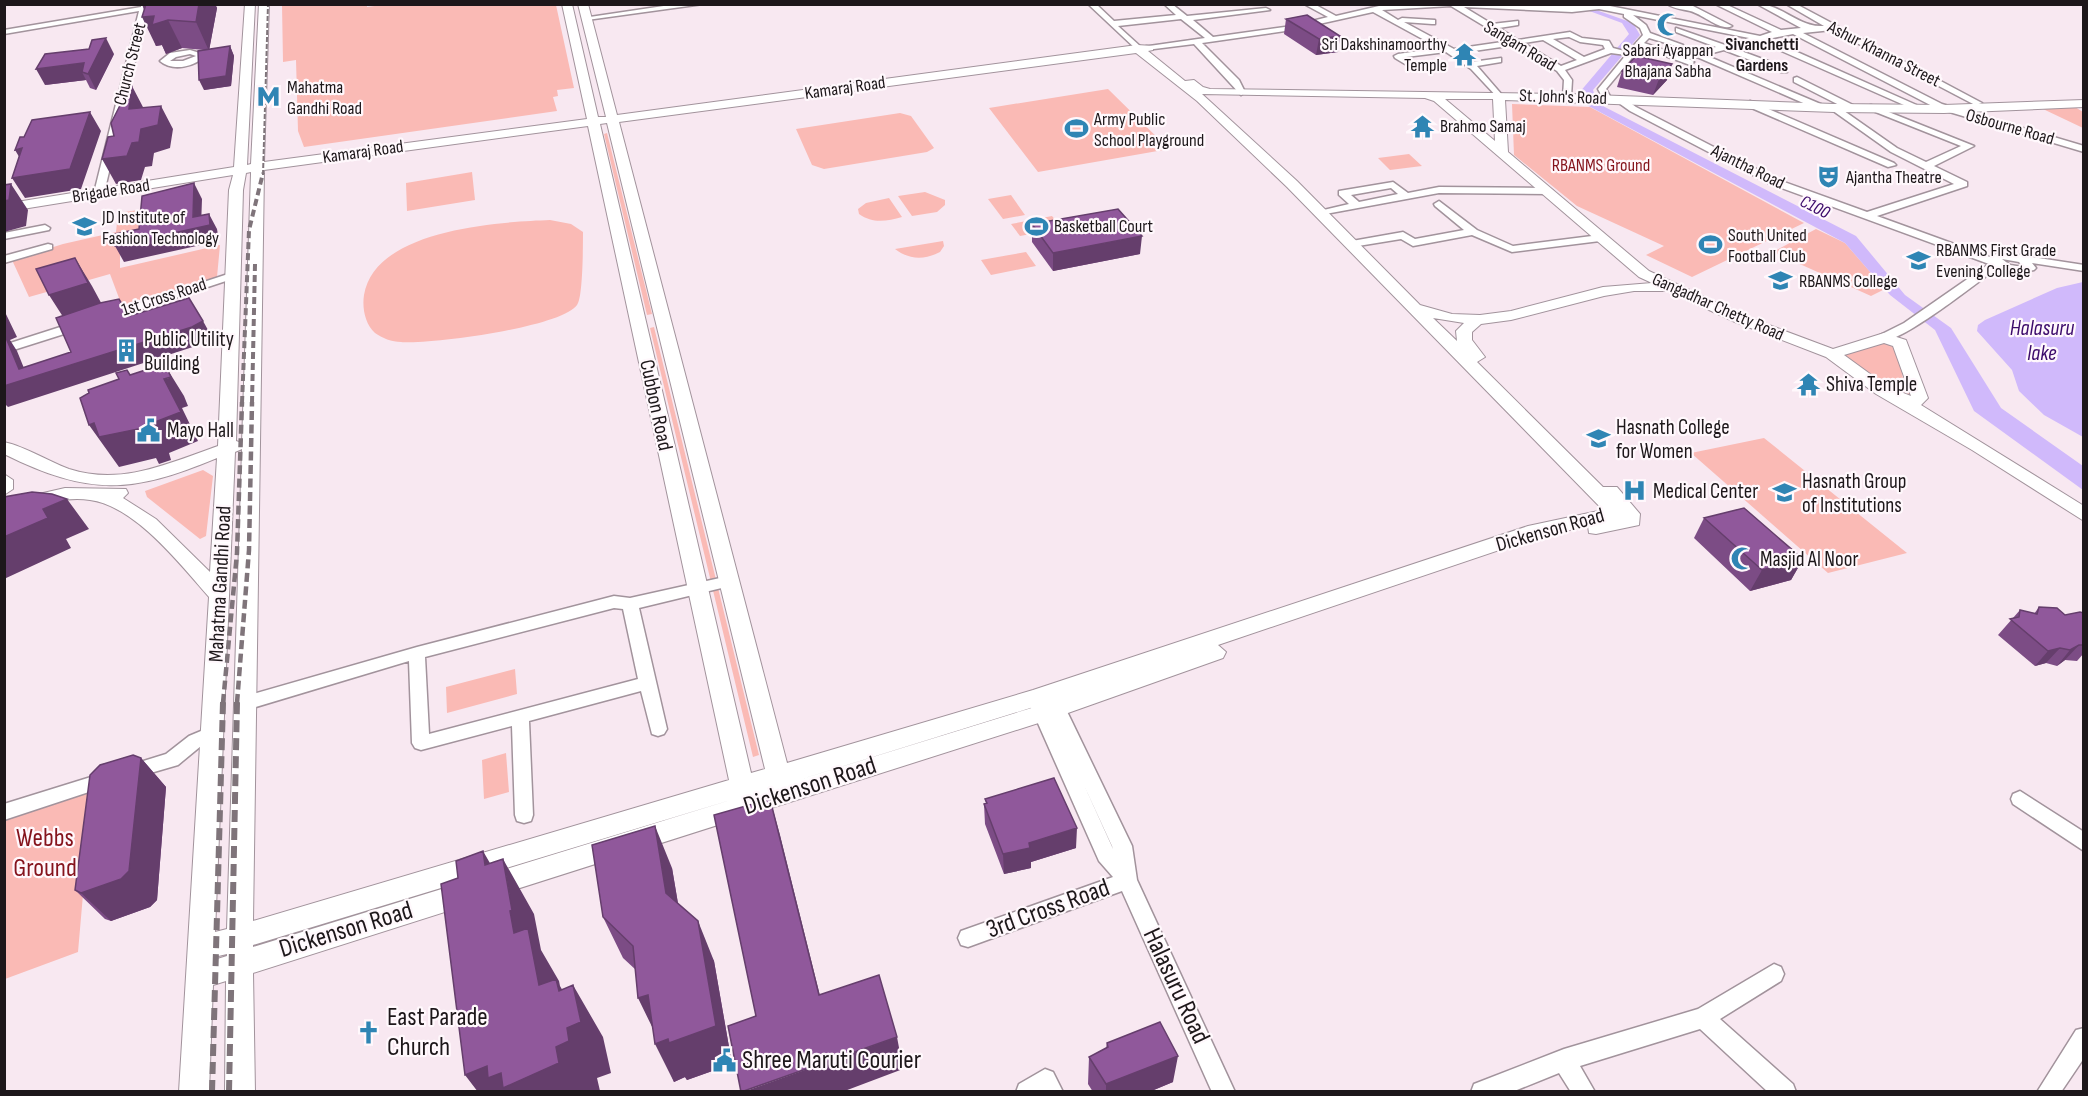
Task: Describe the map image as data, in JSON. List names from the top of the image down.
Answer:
{
  "streets": {
    "main road": [
      "Kamaraj Road",
      "St. John's Road",
      "Brigade Road",
      "Gangadhar Chetty Road",
      "Cubbon Road",
      "Dickenson Road",
      "Mahatma Gandhi Road"
    ],
    "street": [
      "Sangam Road",
      "Ashur Khanna Street",
      "Church Street",
      "Osbourne Road",
      "Ajantha Road",
      "1st Cross Road",
      "3rd Cross Road",
      "Halasuru Road"
    ]
  },
  "crossings": [
    ["Sangam Road", "St. John's Road"],
    ["Ashur Khanna Street", "St. John's Road"],
    ["Church Street", "Brigade Road"],
    ["Kamaraj Road", "Brigade Road"],
    ["Kamaraj Road", "Cubbon Road"],
    ["Kamaraj Road", "Dickenson Road"],
    ["Kamaraj Road", "Mahatma Gandhi Road"],
    ["St. John's Road", "Osbourne Road"],
    ["St. John's Road", "Ajantha Road"],
    ["St. John's Road", "Gangadhar Chetty Road"],
    ["St. John's Road", "Dickenson Road"],
    ["Brigade Road", "Mahatma Gandhi Road"],
    ["1st Cross Road", "Mahatma Gandhi Road"],
    ["Cubbon Road", "Dickenson Road"],
    ["Dickenson Road", "Mahatma Gandhi Road"],
    ["Dickenson Road", "Halasuru Road"],
    ["3rd Cross Road", "Halasuru Road"]
  ],
  "districts": ["Sivanchetti Gardens"],
  "water": ["C100", "Halasuru lake"],
  "parks": ["RBANMS Ground", "Webbs Ground"],
  "places": {
    "mosque": ["Sabari Ayappan Bhajana Sabha", "Masjid Al Noor"],
    "temple": ["Sri Dakshinamoorthy Temple", "Brahmo Samaj", "Shiva Temple"],
    "metro station": ["Mahatma Gandhi Road"],
    "sports": ["Army Public School Playground", "Basketball Court", "South United Football Club"],
    "theatre": ["Ajantha Theatre"],
    "school or university": [
      "JD Institute of Fashion Technology",
      "RBANMS First Grade Evening College",
      "RBANMS College",
      "Hasnath College for Women",
      "Hasnath Group of Institutions"
    ],
    "building": ["Public Utility Building"],
    "public building": ["Mayo Hall", "Shree Maruti Courier"],
    "hospital": ["Medical Center"],
    "church": ["East Parade Church"]
  }
}
